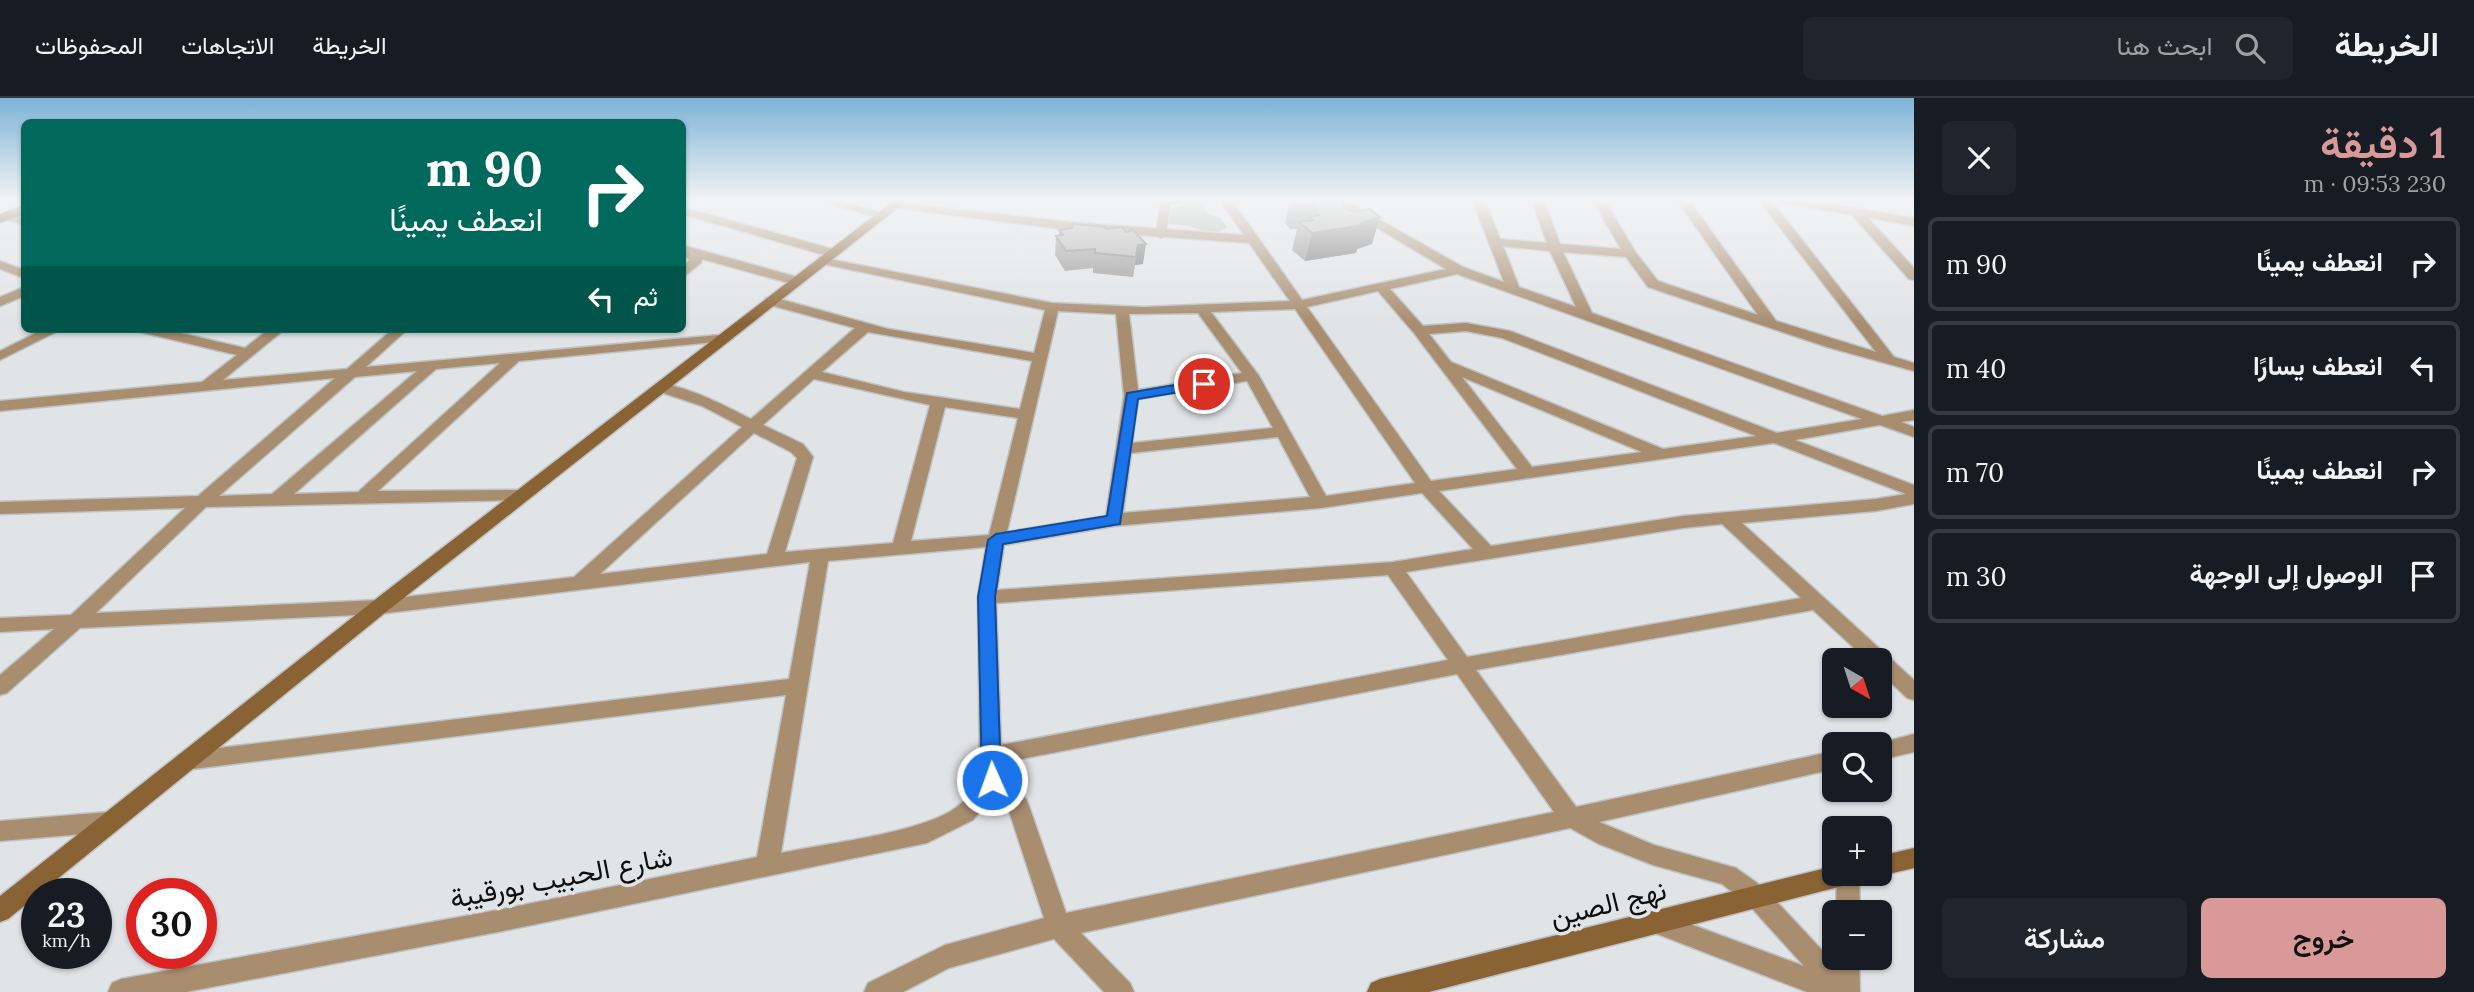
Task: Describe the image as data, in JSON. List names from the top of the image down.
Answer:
{
  "streets": {
    "street": ["شارع الحبيب بورقيبة", "نهج الصين"]
  },
  "north": "bottom right",
  "page": {
    "header": "الخريطة",
    "search": "ابحث هنا",
    "nav": ["الخريطة", "الاتجاهات", "المحفوظات"],
    "heading": ["1 دقيقة", "230 m · 09:53"],
    "turn": ["90 m", "انعطف يمينًا"],
    "list": [
      {
        "name": "انعطف يمينًا",
        "value": "90 m"
      },
      {
        "name": "انعطف يسارًا",
        "value": "40 m"
      },
      {
        "name": "انعطف يمينًا",
        "value": "70 m"
      },
      {
        "name": "الوصول إلى الوجهة",
        "value": "30 m"
      }
    ],
    "then": "ثم",
    "map_buttons": ["+", "−"],
    "speed": "23 km/h",
    "limit": "30",
    "buttons": ["خروج", "مشاركة"]
  }
}
